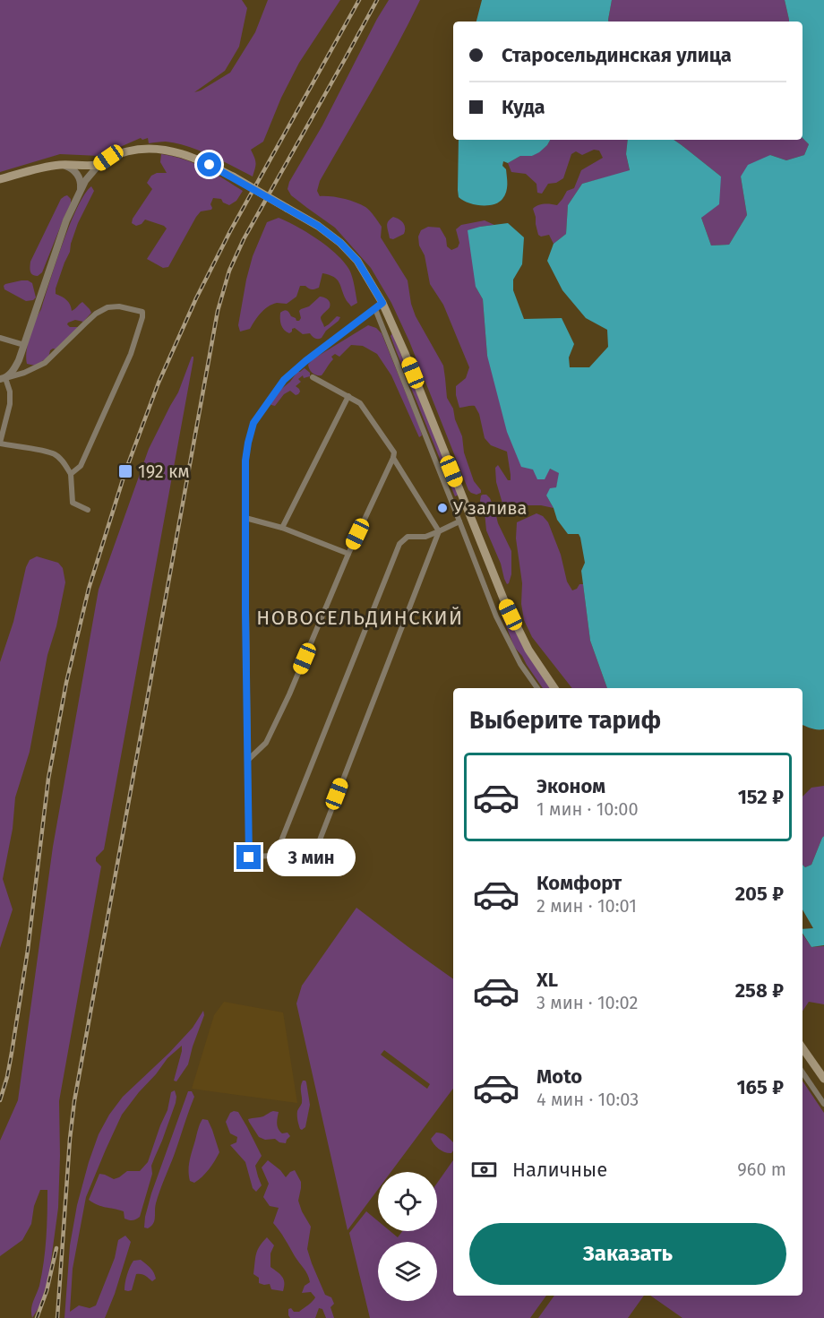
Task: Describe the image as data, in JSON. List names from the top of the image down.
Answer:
{
  "districts": ["НОВОСЕЛЬДИНСКИЙ"],
  "places": {
    "transit": ["192 км"],
    "other": ["У залива"]
  },
  "page": {
    "banner": ["Старосельдинская улица", "Куда"],
    "heading": "Выберите тариф",
    "list": [
      {
        "name": "Эконом",
        "note": "1 мин · 10:00",
        "value": "152 ₽"
      },
      {
        "name": "Комфорт",
        "note": "2 мин · 10:01",
        "value": "205 ₽"
      },
      {
        "name": "XL",
        "note": "3 мин · 10:02",
        "value": "258 ₽"
      },
      {
        "name": "Moto",
        "note": "4 мин · 10:03",
        "value": "165 ₽"
      }
    ],
    "bubble": "3 мин",
    "pay": ["Наличные", "960 m"],
    "buttons": "Заказать"
  }
}
